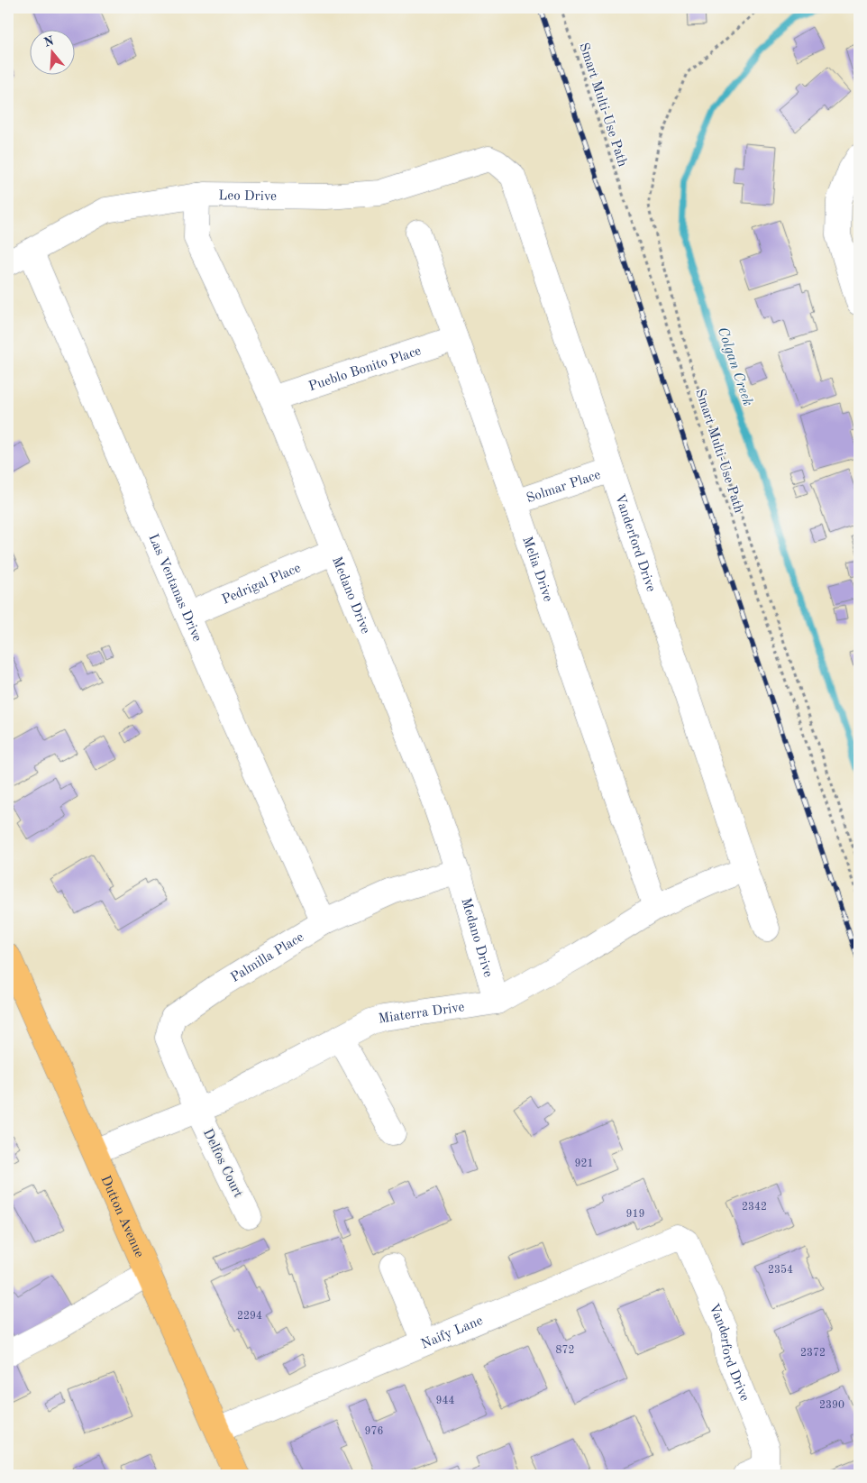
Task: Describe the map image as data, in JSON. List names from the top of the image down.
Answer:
{
  "streets": {
    "main road": ["Dutton Avenue"],
    "street": [
      "Leo Drive",
      "Pueblo Bonito Place",
      "Solmar Place",
      "Vanderford Drive",
      "Melia Drive",
      "Pedrigal Place",
      "Las Ventanas Drive",
      "Medano Drive",
      "Palmilla Place",
      "Miaterra Drive",
      "Delfos Court",
      "Naify Lane"
    ],
    "path": ["Smart Multi-Use Path"]
  },
  "crossings": [
    ["Leo Drive", "Vanderford Drive"],
    ["Leo Drive", "Las Ventanas Drive"],
    ["Leo Drive", "Medano Drive"],
    ["Pueblo Bonito Place", "Melia Drive"],
    ["Pueblo Bonito Place", "Medano Drive"],
    ["Solmar Place", "Vanderford Drive"],
    ["Solmar Place", "Melia Drive"],
    ["Vanderford Drive", "Miaterra Drive"],
    ["Vanderford Drive", "Naify Lane"],
    ["Melia Drive", "Miaterra Drive"],
    ["Pedrigal Place", "Las Ventanas Drive"],
    ["Pedrigal Place", "Medano Drive"],
    ["Las Ventanas Drive", "Palmilla Place"],
    ["Medano Drive", "Palmilla Place"],
    ["Medano Drive", "Miaterra Drive"],
    ["Palmilla Place", "Miaterra Drive"],
    ["Palmilla Place", "Delfos Court"],
    ["Miaterra Drive", "Delfos Court"],
    ["Miaterra Drive", "Dutton Avenue"],
    ["Dutton Avenue", "Naify Lane"]
  ],
  "water": ["Colgan Creek"],
  "house_numbers": [
    "921",
    "2342",
    "919",
    "2354",
    "2294",
    "872",
    "2372",
    "944",
    "2390",
    "976"
  ],
  "north": "top"
}
